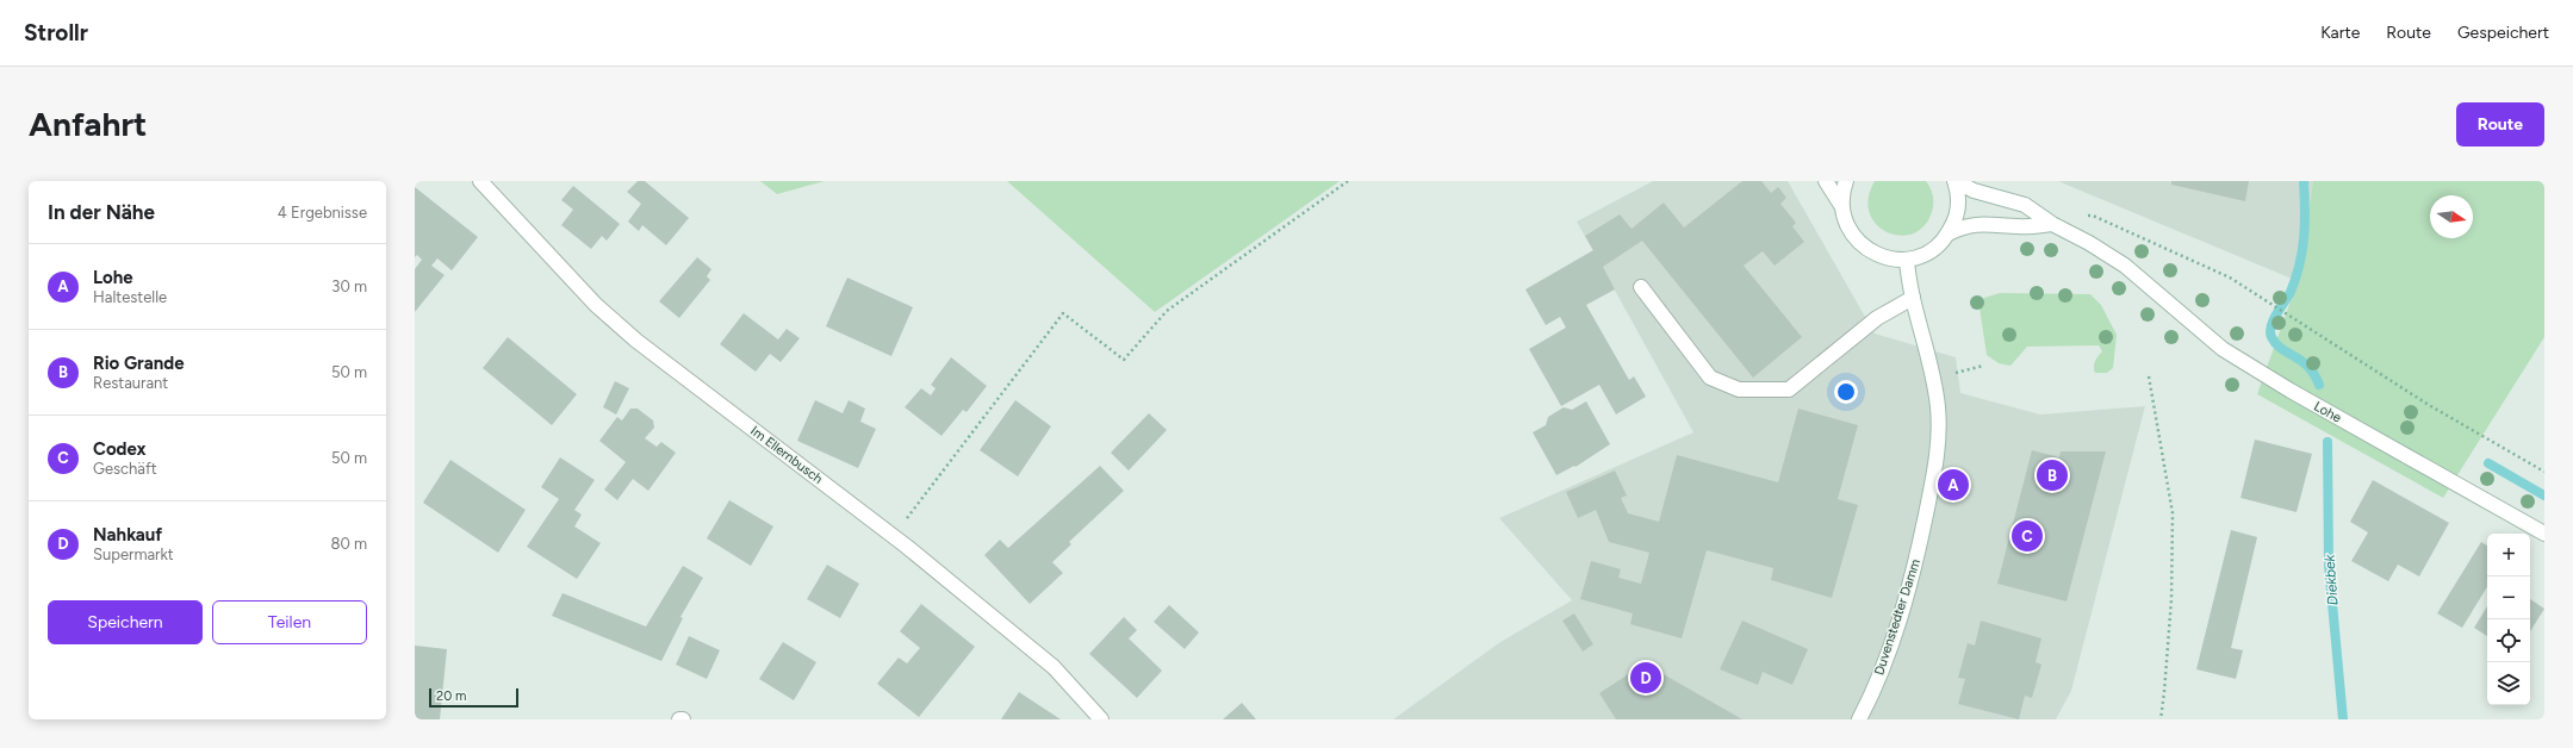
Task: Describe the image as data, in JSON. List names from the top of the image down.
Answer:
{
  "streets": {
    "street": ["Lohe", "Im Ellernbusch", "Duvenstedter Damm"]
  },
  "water": ["Diekbek"],
  "scale_bar": "20 m",
  "north": "right",
  "page": {
    "header": "Strollr",
    "nav": ["Karte", "Route", "Gespeichert"],
    "buttons": [
      "Route",
      ["Speichern", "Teilen"]
    ],
    "title": "Anfahrt",
    "heading": ["In der Nähe", "4 Ergebnisse"],
    "list": [
      {
        "mark": "A",
        "name": "Lohe",
        "note": "Haltestelle",
        "value": "30 m"
      },
      {
        "mark": "B",
        "name": "Rio Grande",
        "note": "Restaurant",
        "value": "50 m"
      },
      {
        "mark": "C",
        "name": "Codex",
        "note": "Geschäft",
        "value": "50 m"
      },
      {
        "mark": "D",
        "name": "Nahkauf",
        "note": "Supermarkt",
        "value": "80 m"
      }
    ],
    "pins": [
      "B",
      "A",
      "C",
      "D"
    ],
    "map_buttons": ["+", "−"],
    "scale": "20 m"
  }
}
